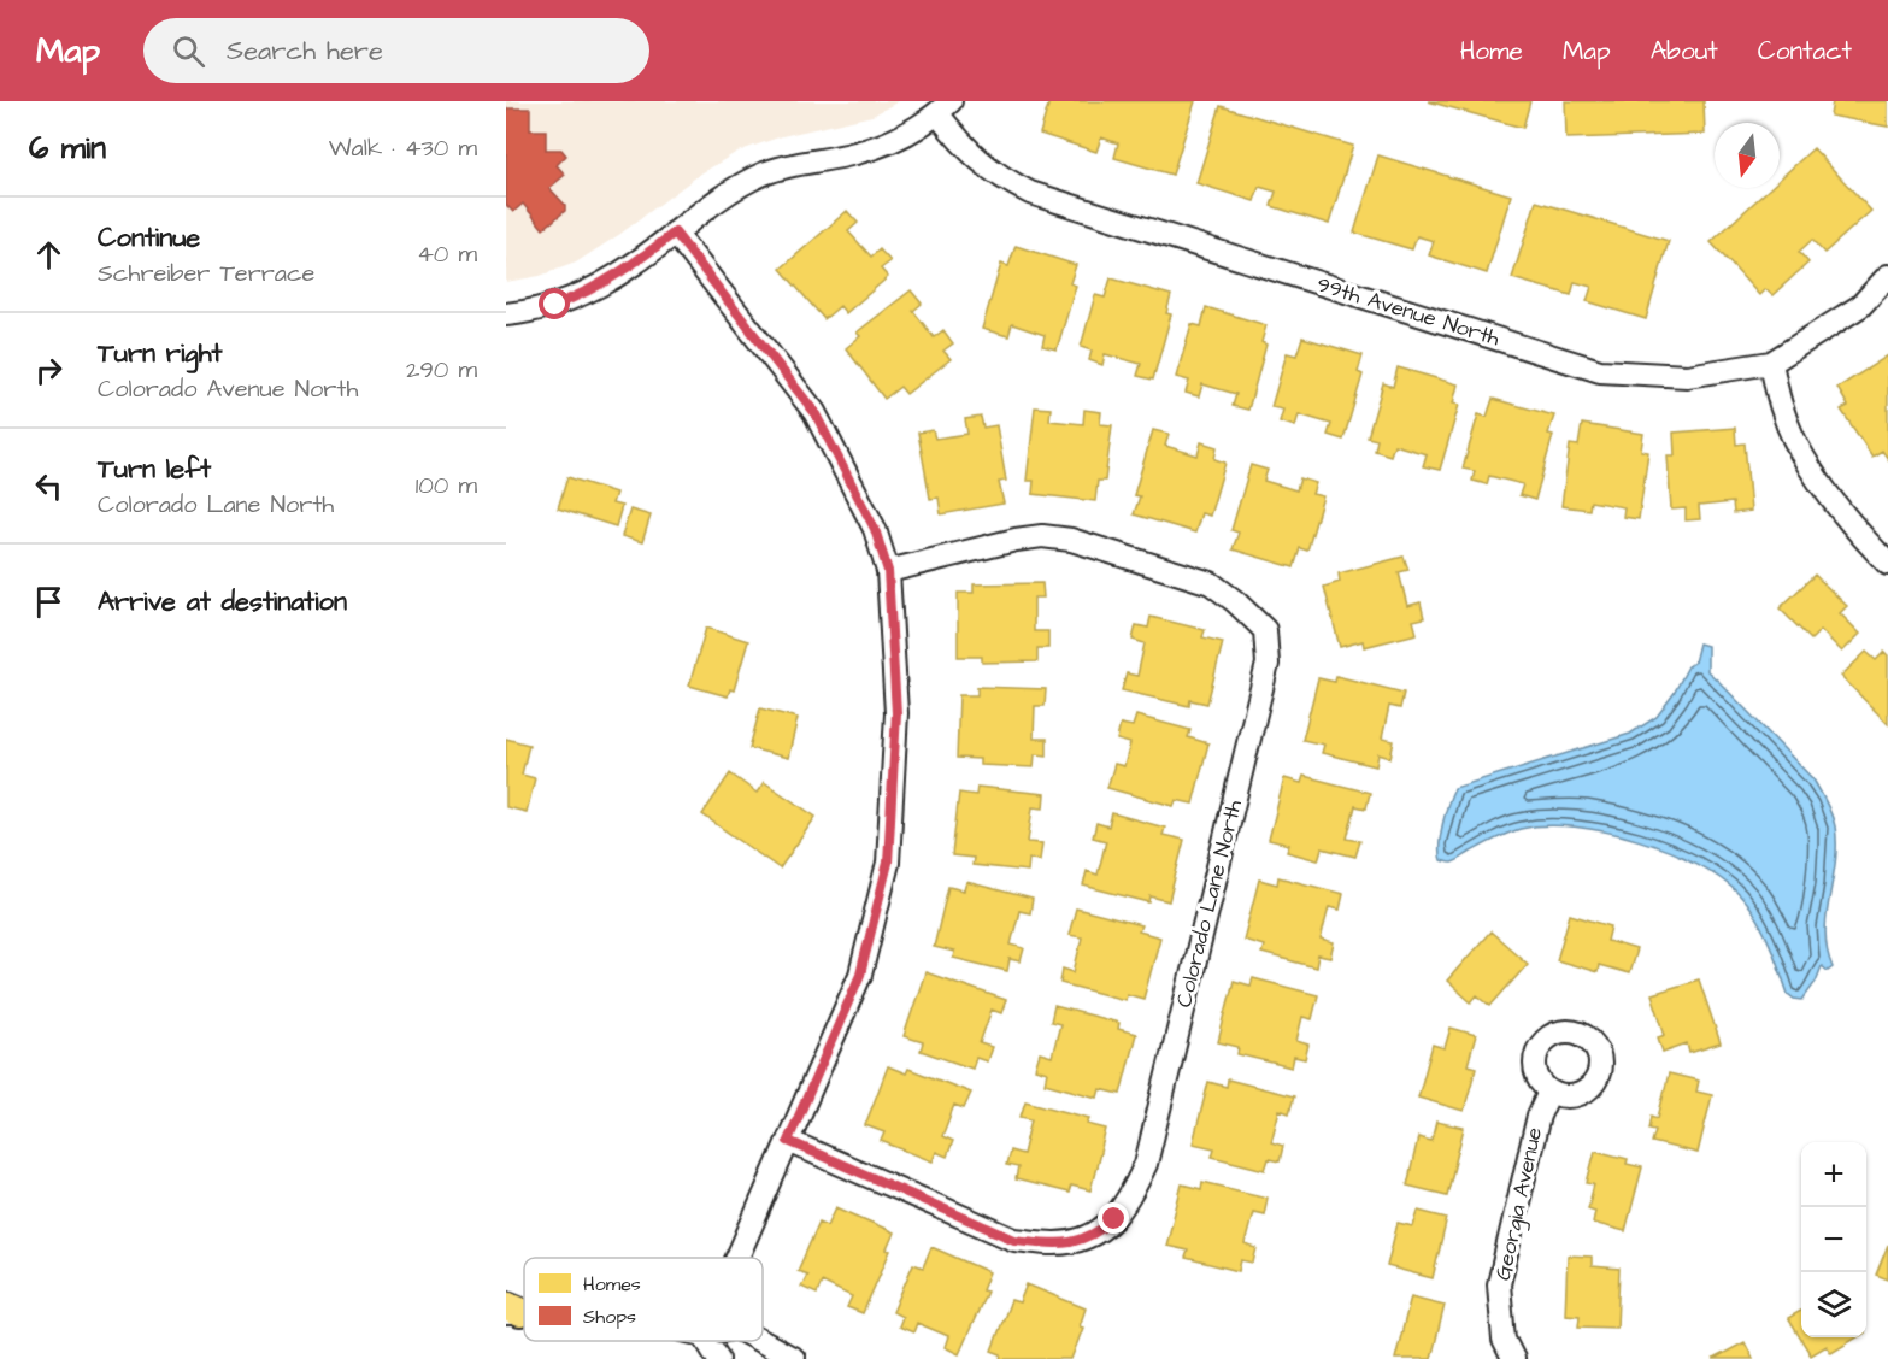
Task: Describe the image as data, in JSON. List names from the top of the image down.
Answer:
{
  "streets": {
    "street": ["99th Avenue North", "Colorado Lane North", "Georgia Avenue"]
  },
  "legend": ["Homes", "Shops"],
  "north": "bottom",
  "page": {
    "header": "Map",
    "search": "Search here",
    "nav": [
      "Home",
      "Map",
      "About",
      "Contact"
    ],
    "heading": ["6 min", "Walk · 430 m"],
    "list": [
      ["Continue", "Schreiber Terrace", "40 m"],
      ["Turn right", "Colorado Avenue North", "290 m"],
      ["Turn left", "Colorado Lane North", "100 m"],
      "Arrive at destination"
    ],
    "map_buttons": ["+", "−"]
  }
}
